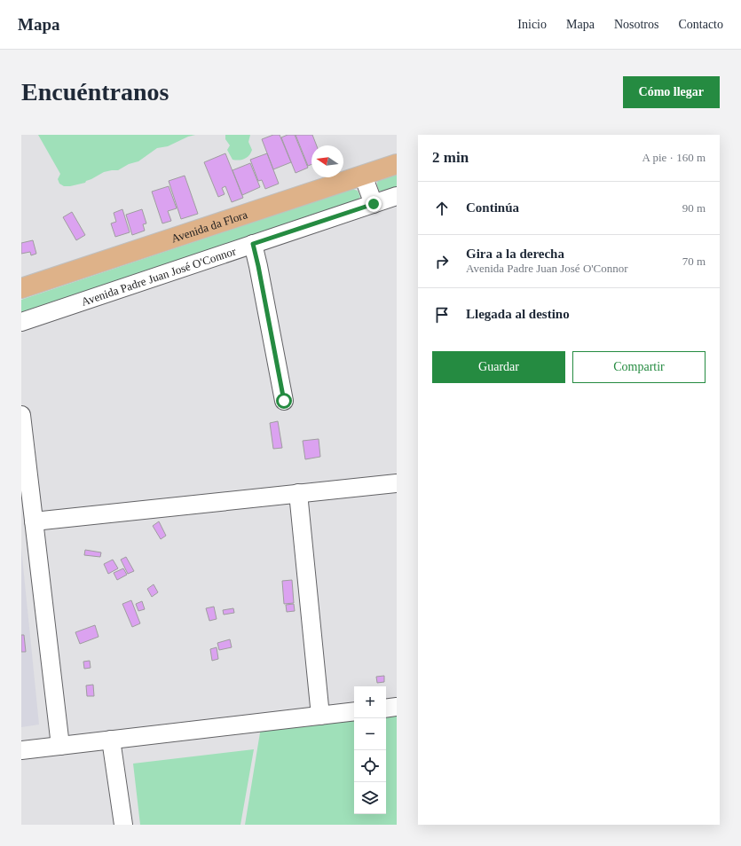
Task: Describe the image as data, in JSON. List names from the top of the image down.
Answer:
{
  "streets": {
    "main road": ["Avenida da Flora"],
    "street": ["Avenida Padre Juan José O'Connor"]
  },
  "north": "left",
  "page": {
    "header": "Mapa",
    "nav": [
      "Inicio",
      "Mapa",
      "Nosotros",
      "Contacto"
    ],
    "buttons": [
      "Cómo llegar",
      ["Guardar", "Compartir"]
    ],
    "title": "Encuéntranos",
    "heading": ["2 min", "A pie · 160 m"],
    "list": [
      ["Continúa", "90 m"],
      ["Gira a la derecha", "Avenida Padre Juan José O'Connor", "70 m"],
      "Llegada al destino"
    ],
    "map_buttons": ["+", "−"]
  }
}
